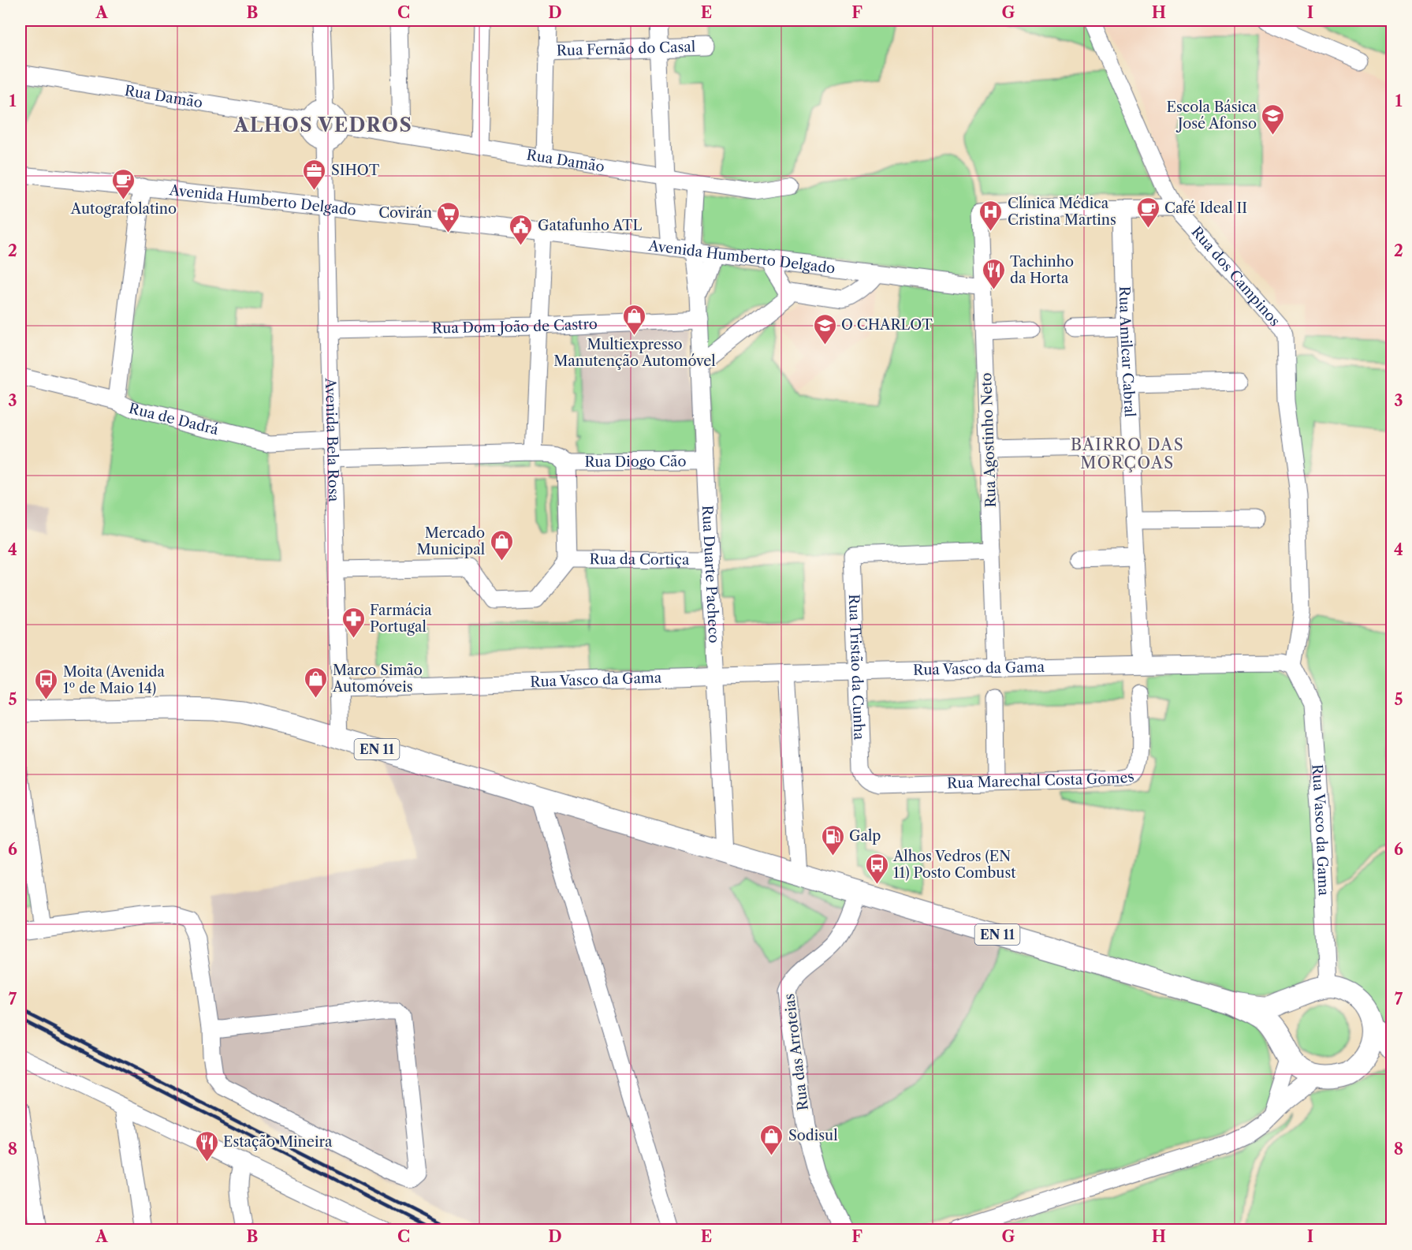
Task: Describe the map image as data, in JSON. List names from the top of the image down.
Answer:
{
  "streets": {
    "main road": ["EN 11"],
    "street": [
      "Rua Fernão do Casal",
      "Rua Damão",
      "Avenida Humberto Delgado",
      "Rua dos Campinos",
      "Rua Dom João de Castro",
      "Rua Amilcar Cabral",
      "Rua de Dadrá",
      "Avenida Bela Rosa",
      "Rua Agostinho Neto",
      "Rua Diogo Cão",
      "Rua da Cortiça",
      "Rua Duarte Pacheco",
      "Rua Tristão da Cunha",
      "Rua Vasco da Gama",
      "Rua Marechal Costa Gomes",
      "Rua das Arroteias"
    ]
  },
  "crossings": [
    ["Rua Damão", "Avenida Bela Rosa"],
    ["Rua Damão", "Rua Duarte Pacheco"],
    ["Avenida Humberto Delgado", "Avenida Bela Rosa"],
    ["Avenida Humberto Delgado", "Rua Agostinho Neto"],
    ["Avenida Humberto Delgado", "Rua Duarte Pacheco"],
    ["Rua dos Campinos", "Rua Vasco da Gama"],
    ["Rua Dom João de Castro", "Avenida Bela Rosa"],
    ["Rua Dom João de Castro", "Rua Duarte Pacheco"],
    ["Rua Amilcar Cabral", "Rua Agostinho Neto"],
    ["Rua Amilcar Cabral", "Rua Vasco da Gama"],
    ["Rua de Dadrá", "Avenida Bela Rosa"],
    ["Avenida Bela Rosa", "Rua Vasco da Gama"],
    ["Avenida Bela Rosa", "EN 11"],
    ["Rua Agostinho Neto", "Rua Tristão da Cunha"],
    ["Rua Agostinho Neto", "Rua Vasco da Gama"],
    ["Rua Diogo Cão", "Rua Duarte Pacheco"],
    ["Rua da Cortiça", "Rua Duarte Pacheco"],
    ["Rua Duarte Pacheco", "Rua Vasco da Gama"],
    ["Rua Duarte Pacheco", "EN 11"],
    ["Rua Tristão da Cunha", "Rua Vasco da Gama"],
    ["Rua Tristão da Cunha", "Rua Marechal Costa Gomes"],
    ["Rua Vasco da Gama", "EN 11"],
    ["EN 11", "Rua das Arroteias"]
  ],
  "districts": ["ALHOS VEDROS", "BAIRRO DAS MORÇOAS"],
  "places": {
    "school or university": ["Escola Básica José Afonso", "O CHARLOT"],
    "office": ["SIHOT"],
    "cafe": ["Autografolatino", "Café Ideal II"],
    "hospital": ["Clínica Médica Cristina Martins"],
    "supermarket": ["Covirán"],
    "public building": ["Gatafunho ATL"],
    "restaurant": ["Tachinho da Horta", "Estação Mineira"],
    "shop": [
      "Multiexpresso Manutenção Automóvel",
      "Mercado Municipal",
      "Marco Simão Automóveis",
      "Sodisul"
    ],
    "pharmacy": ["Farmácia Portugal"],
    "bus stop": ["Moita (Avenida 1º de Maio 14)", "Alhos Vedros (EN 11) Posto Combust"],
    "fuel station": ["Galp"]
  },
  "grid": {
    "columns": [
      "A",
      "B",
      "C",
      "D",
      "E",
      "F",
      "G",
      "H",
      "I"
    ],
    "rows": [
      "1",
      "2",
      "3",
      "4",
      "5",
      "6",
      "7",
      "8"
    ]
  }
}
